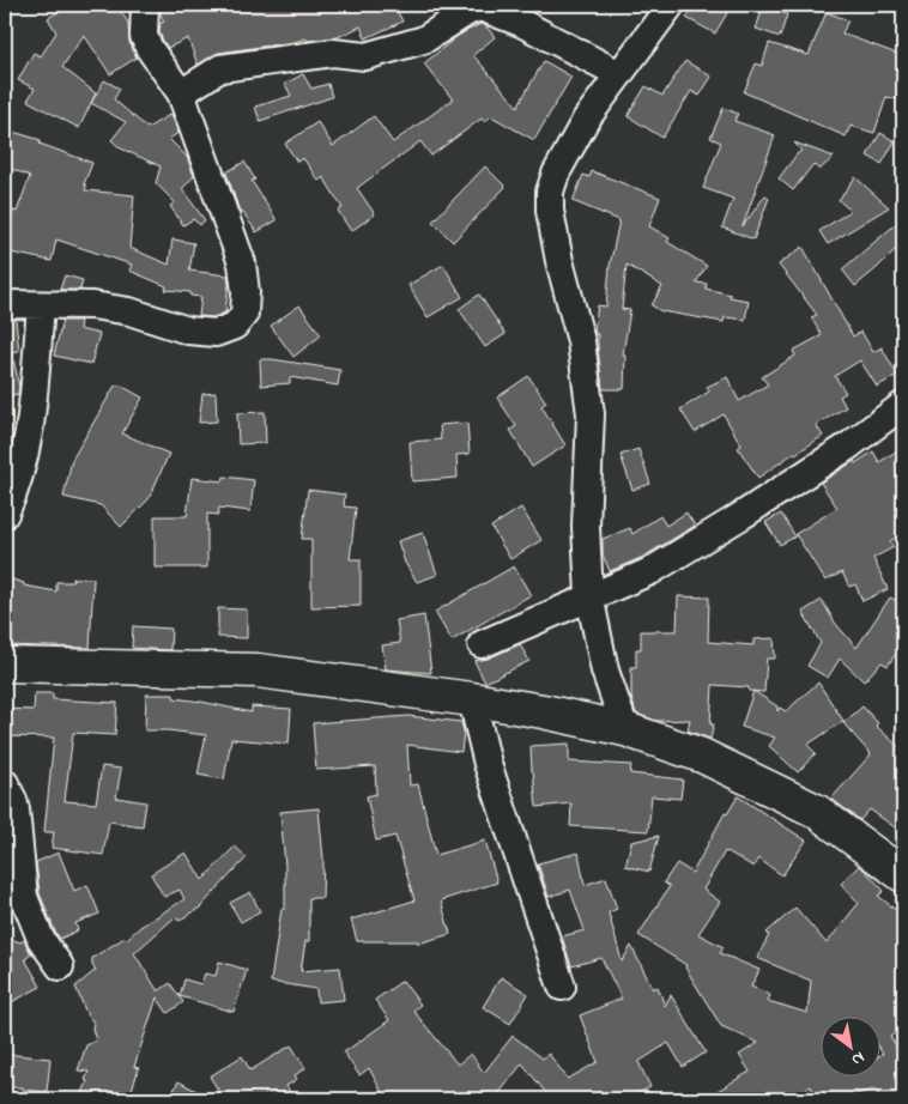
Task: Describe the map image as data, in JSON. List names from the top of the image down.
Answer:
{
  "north": "bottom right"
}
